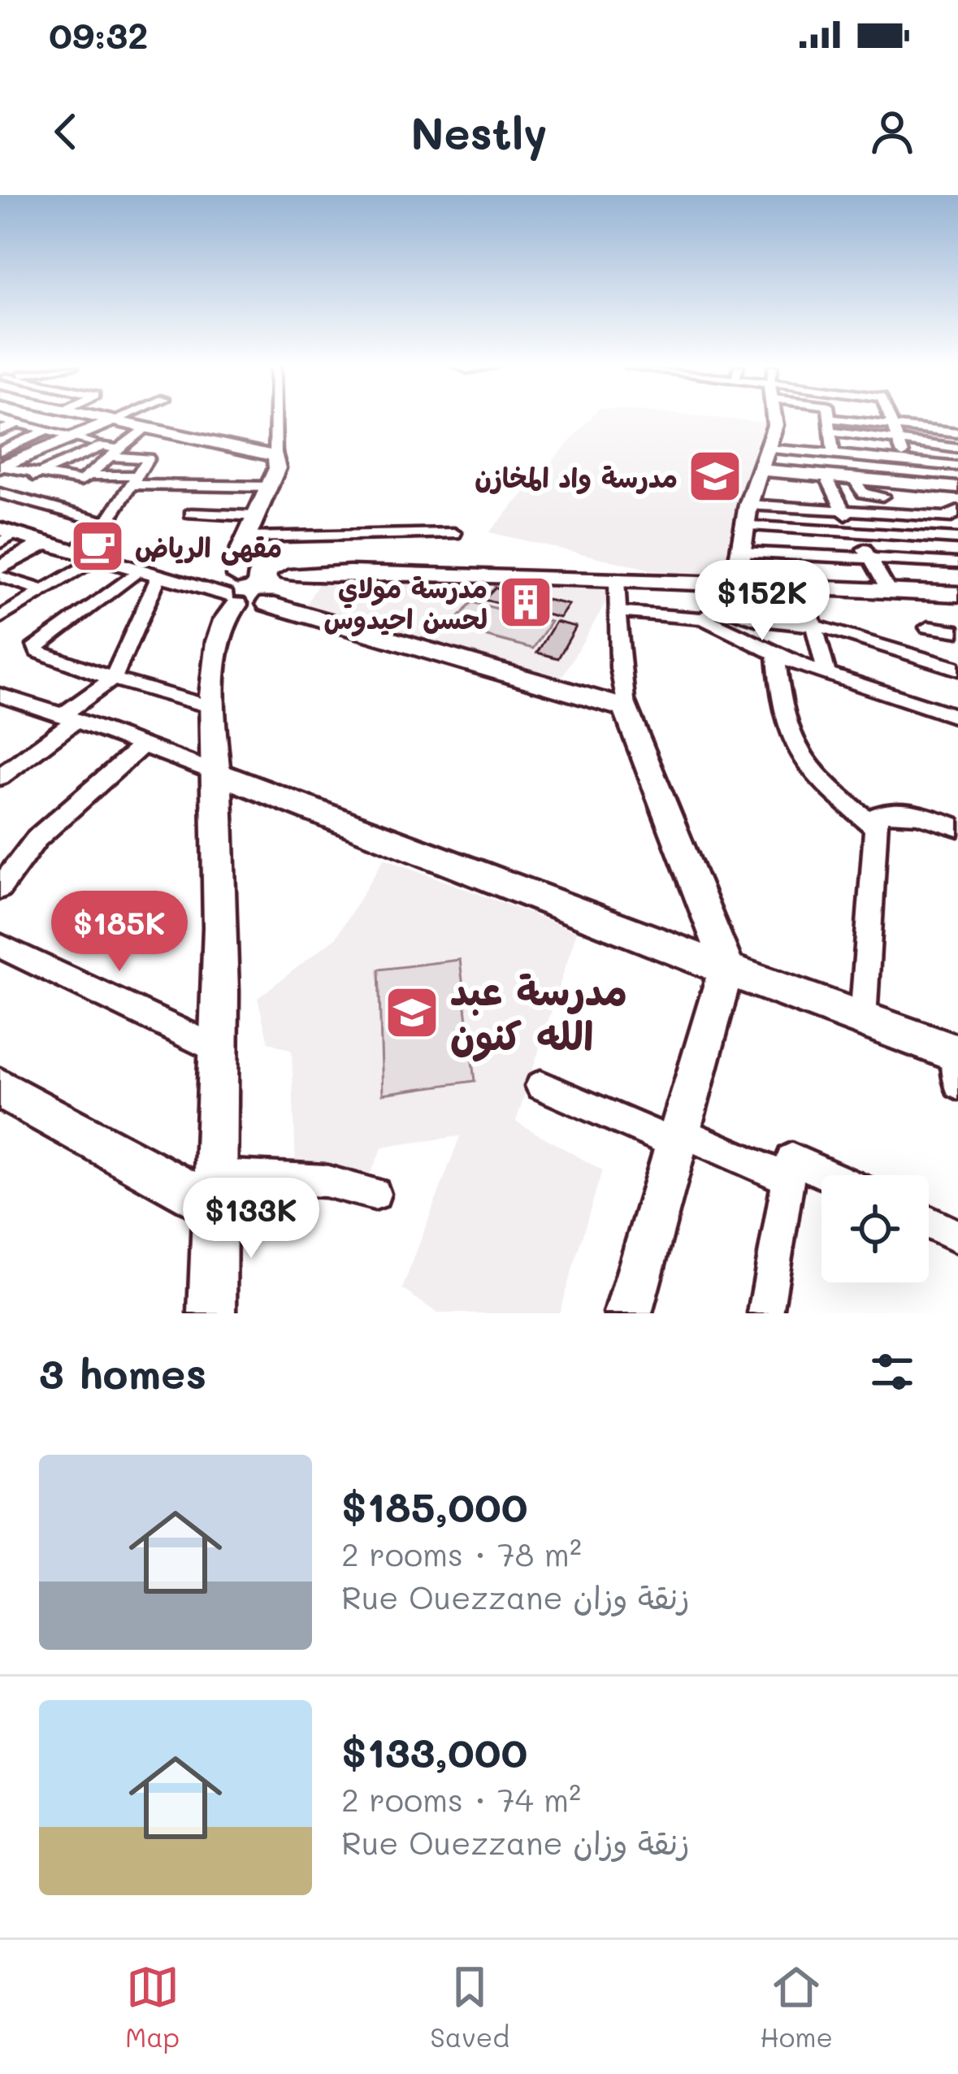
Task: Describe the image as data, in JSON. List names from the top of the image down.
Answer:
{
  "places": {
    "school or university": ["مدرسة واد المخازن", "مدرسة عبد الله كنون"],
    "cafe": ["مقهى الرياض"],
    "building": ["مدرسة مولاي لحسن احيدوس"]
  },
  "page": {
    "status": "09:32",
    "header": "Nestly",
    "price": ["$152K", "$185K", "$133K"],
    "heading": "3 homes",
    "list": [
      {
        "name": "$185,000",
        "note": "2 rooms · 78 m² · Rue Ouezzane زنقة وزان"
      },
      {
        "name": "$133,000",
        "note": "2 rooms · 74 m² · Rue Ouezzane زنقة وزان"
      }
    ],
    "tabs": ["Map", "Saved", "Home"]
  }
}
